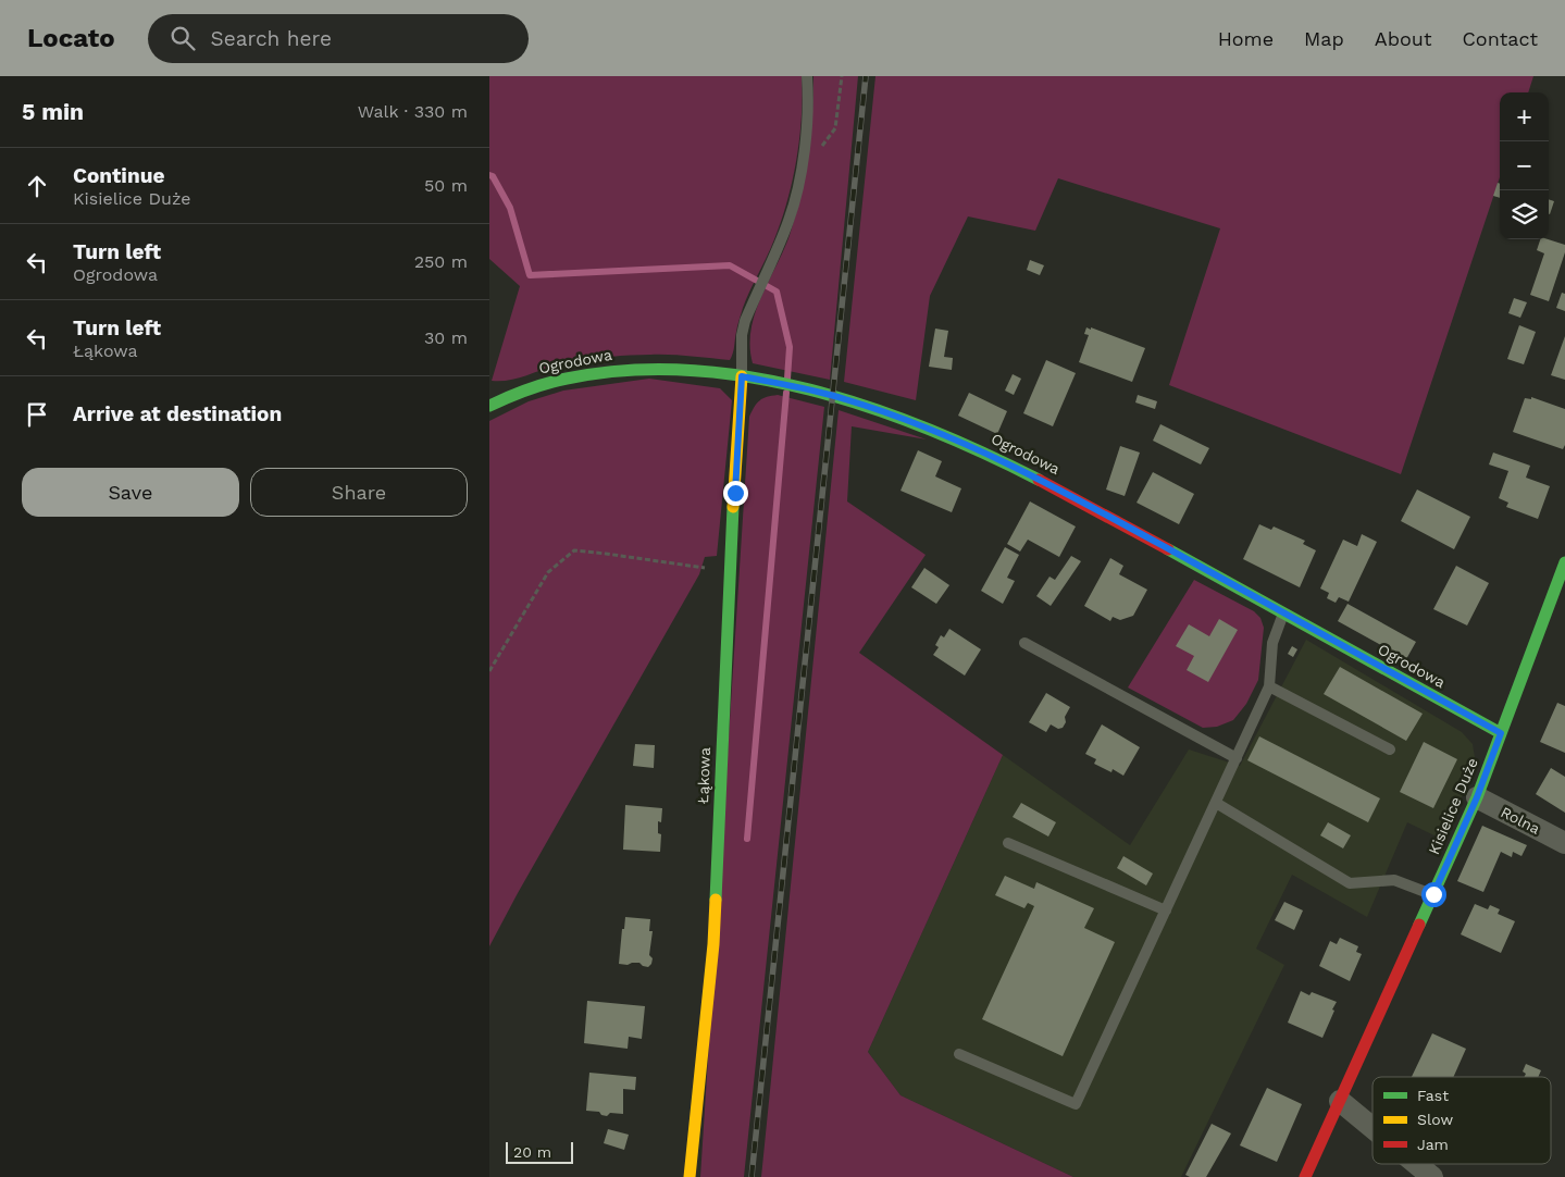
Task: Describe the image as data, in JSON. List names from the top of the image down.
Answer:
{
  "streets": {
    "street": [
      "Ogrodowa",
      "Łąkowa",
      "Kisielice Duże",
      "Rolna"
    ]
  },
  "crossings": [
    ["Ogrodowa", "Łąkowa"],
    ["Ogrodowa", "Kisielice Duże"],
    ["Kisielice Duże", "Rolna"]
  ],
  "legend": ["Fast", "Slow", "Jam"],
  "scale_bar": "20 m",
  "page": {
    "header": "Locato",
    "search": "Search here",
    "nav": [
      "Home",
      "Map",
      "About",
      "Contact"
    ],
    "heading": ["5 min", "Walk · 330 m"],
    "map_buttons": ["+", "−"],
    "list": [
      ["Continue", "Kisielice Duże", "50 m"],
      ["Turn left", "Ogrodowa", "250 m"],
      ["Turn left", "Łąkowa", "30 m"],
      "Arrive at destination"
    ],
    "buttons": ["Save", "Share"],
    "scale": "20 m"
  }
}
